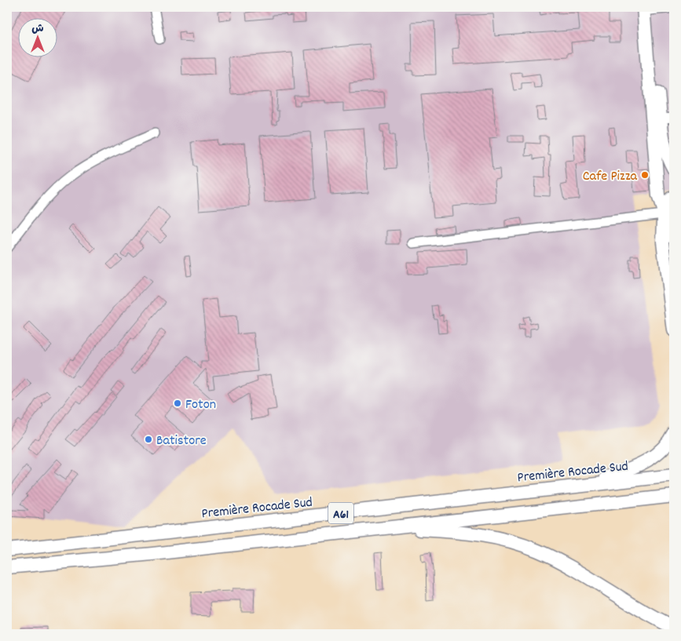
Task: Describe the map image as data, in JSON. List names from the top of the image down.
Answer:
{
  "streets": {
    "highway": ["Première Rocade Sud", "A61"]
  },
  "places": ["Cafe Pizza", "Foton", "Batistore"],
  "north": "top"
}
